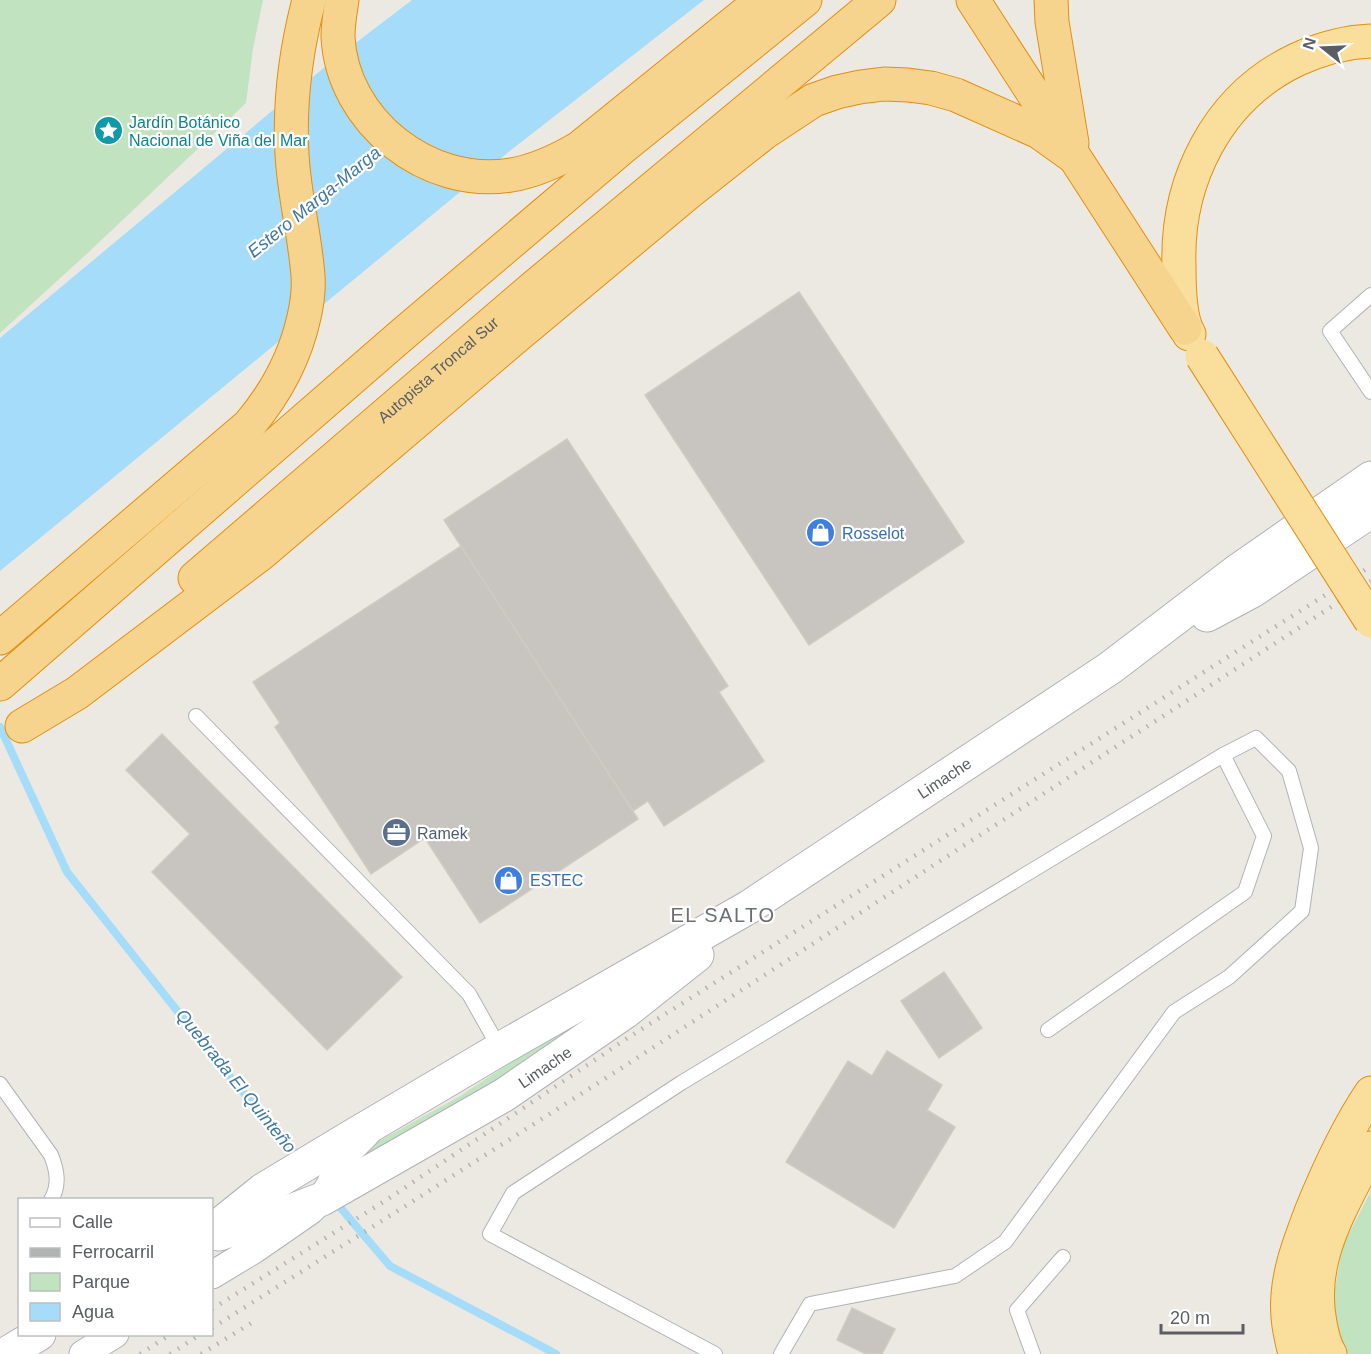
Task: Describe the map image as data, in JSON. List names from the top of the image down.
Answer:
{
  "streets": {
    "highway": ["Autopista Troncal Sur"],
    "main road": ["Limache"]
  },
  "districts": ["EL SALTO"],
  "water": ["Estero Marga-Marga", "Quebrada El Quinteño"],
  "places": {
    "place": ["Jardín Botánico Nacional de Viña del Mar"],
    "shop": ["Rosselot", "ESTEC"],
    "office": ["Ramek"]
  },
  "legend": [
    "Calle",
    "Ferrocarril",
    "Parque",
    "Agua"
  ],
  "scale_bar": "20 m",
  "north": "left"
}
